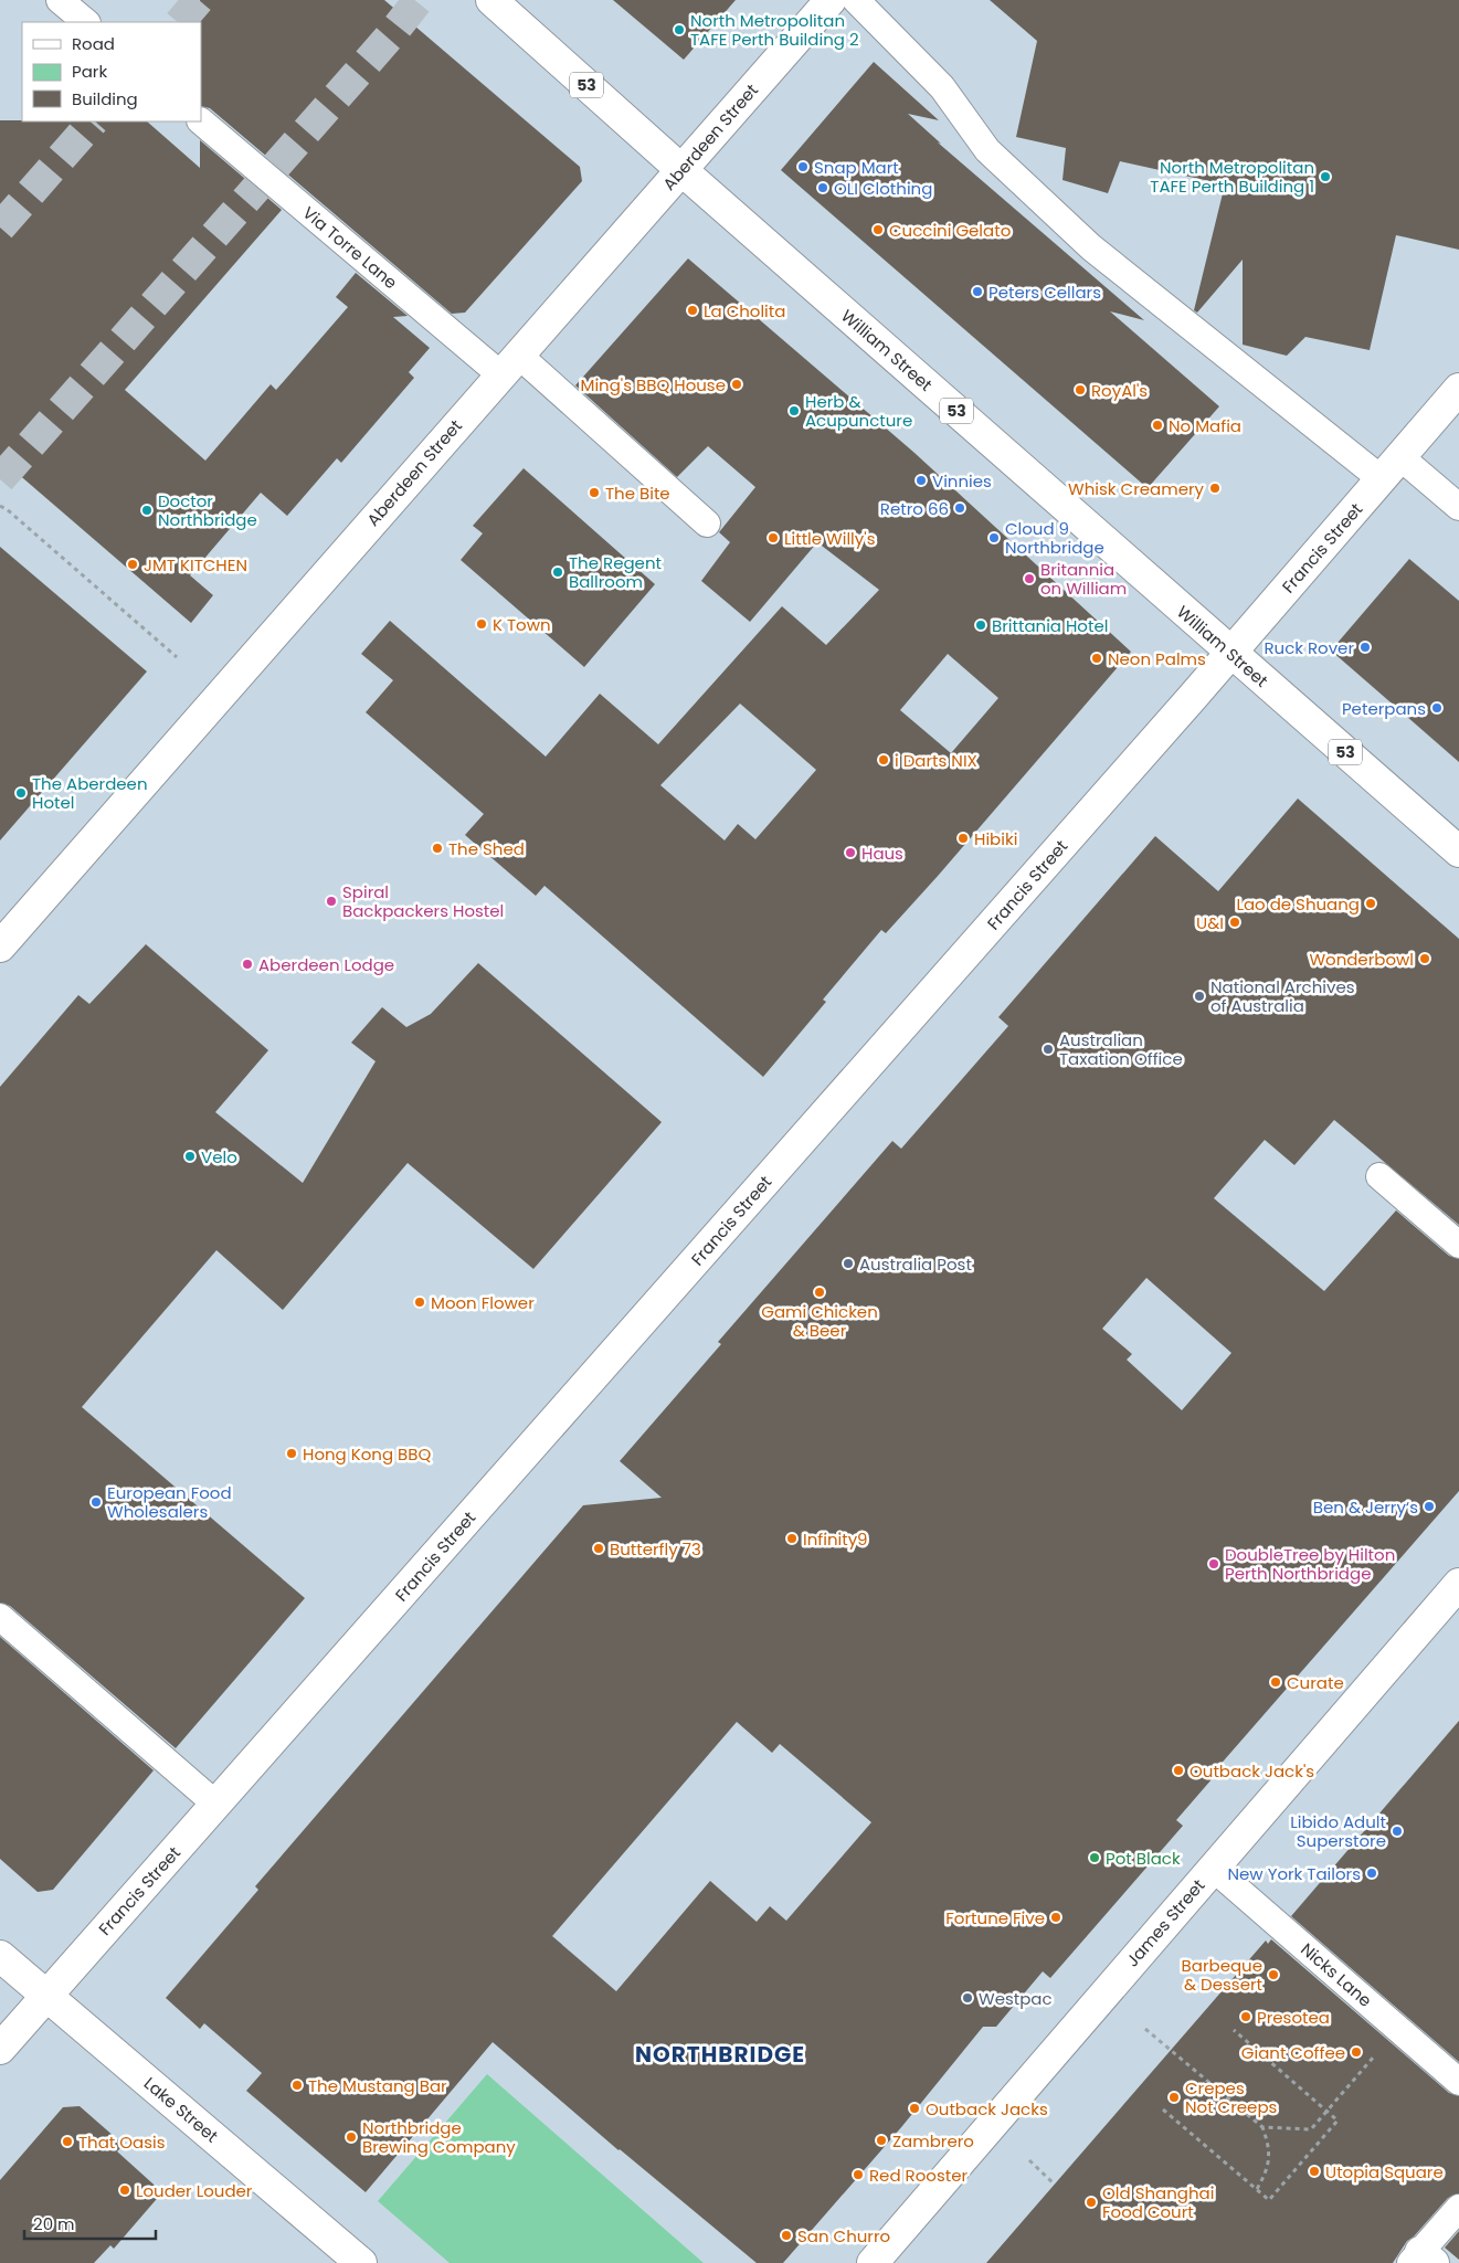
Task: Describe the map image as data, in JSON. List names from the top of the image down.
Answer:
{
  "streets": {
    "street": [
      "53",
      "Aberdeen Street",
      "William Street",
      "Francis Street",
      "James Street",
      "Lake Street"
    ],
    "lane": ["Via Torre Lane", "Nicks Lane"]
  },
  "crossings": [
    ["Aberdeen Street", "Via Torre Lane"],
    ["Aberdeen Street", "William Street"],
    ["William Street", "Francis Street"],
    ["Francis Street", "Lake Street"],
    ["James Street", "Nicks Lane"]
  ],
  "districts": ["NORTHBRIDGE"],
  "places": [
    "North Metropolitan TAFE Perth Building 2",
    "Snap Mart",
    "North Metropolitan TAFE Perth Building 1",
    "OLI Clothing",
    "Cuccini Gelato",
    "Peters Cellars",
    "La Cholita",
    "Ming's BBQ House",
    "RoyAl's",
    "Herb & Acupuncture",
    "No Mafia",
    "Vinnies",
    "Whisk Creamery",
    "The Bite",
    "Retro 66",
    "Doctor Northbridge",
    "Little Willy's",
    "Cloud 9 Northbridge",
    "JMT KITCHEN",
    "The Regent Ballroom",
    "Britannia on William",
    "K Town",
    "Brittania Hotel",
    "Ruck Rover",
    "Neon Palms",
    "Peterpans",
    "i Darts NIX",
    "The Aberdeen Hotel",
    "Hibiki",
    "The Shed",
    "Haus",
    "Spiral Backpackers Hostel",
    "Lao de Shuang",
    "U&I",
    "Wonderbowl",
    "Aberdeen Lodge",
    "National Archives of Australia",
    "Australian Taxation Office",
    "Velo",
    "Australia Post",
    "Gami Chicken & Beer",
    "Moon Flower",
    "Hong Kong BBQ",
    "European Food Wholesalers",
    "Ben & Jerry‘s",
    "Infinity9",
    "Butterfly 73",
    "DoubleTree by Hilton Perth Northbridge",
    "Curate",
    "Outback Jack's",
    "Libido Adult Superstore",
    "Pot Black",
    "New York Tailors",
    "Fortune Five",
    "Barbeque & Dessert",
    "Westpac",
    "Presotea",
    "Giant Coffee",
    "The Mustang Bar",
    "Crepes Not Creeps",
    "Outback Jacks",
    "Northbridge Brewing Company",
    "Zambrero",
    "That Oasis",
    "Utopia Square",
    "Red Rooster",
    "Louder Louder",
    "Old Shanghai Food Court",
    "San Churro"
  ],
  "legend": ["Road", "Park", "Building"],
  "scale_bar": "20 m"
}
